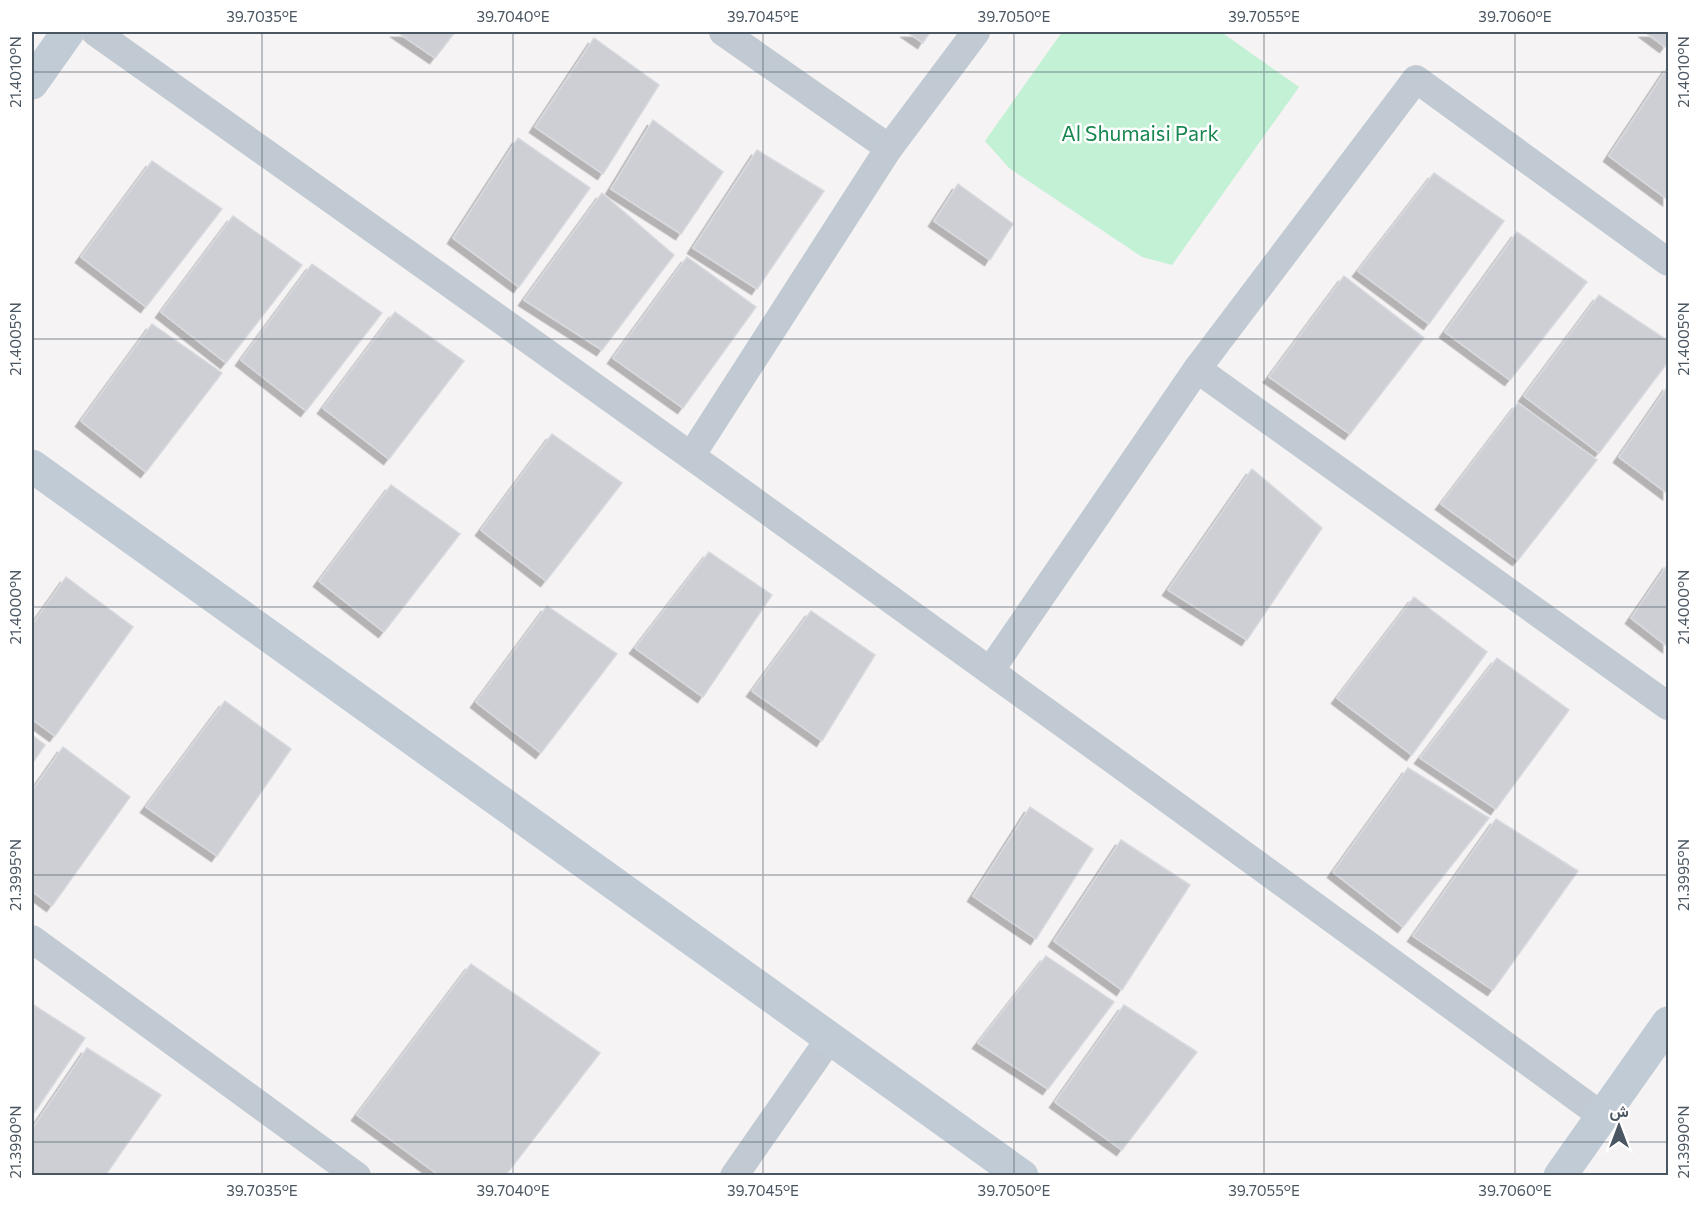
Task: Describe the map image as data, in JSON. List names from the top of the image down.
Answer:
{
  "parks": ["Al Shumaisi Park"],
  "north": "top",
  "coordinates": [
    "39.7035°E",
    "39.7040°E",
    "39.7045°E",
    "39.7050°E",
    "39.7055°E",
    "39.7060°E",
    "21.4010°N",
    "21.4005°N",
    "21.4000°N",
    "21.3995°N",
    "21.3990°N"
  ]
}
